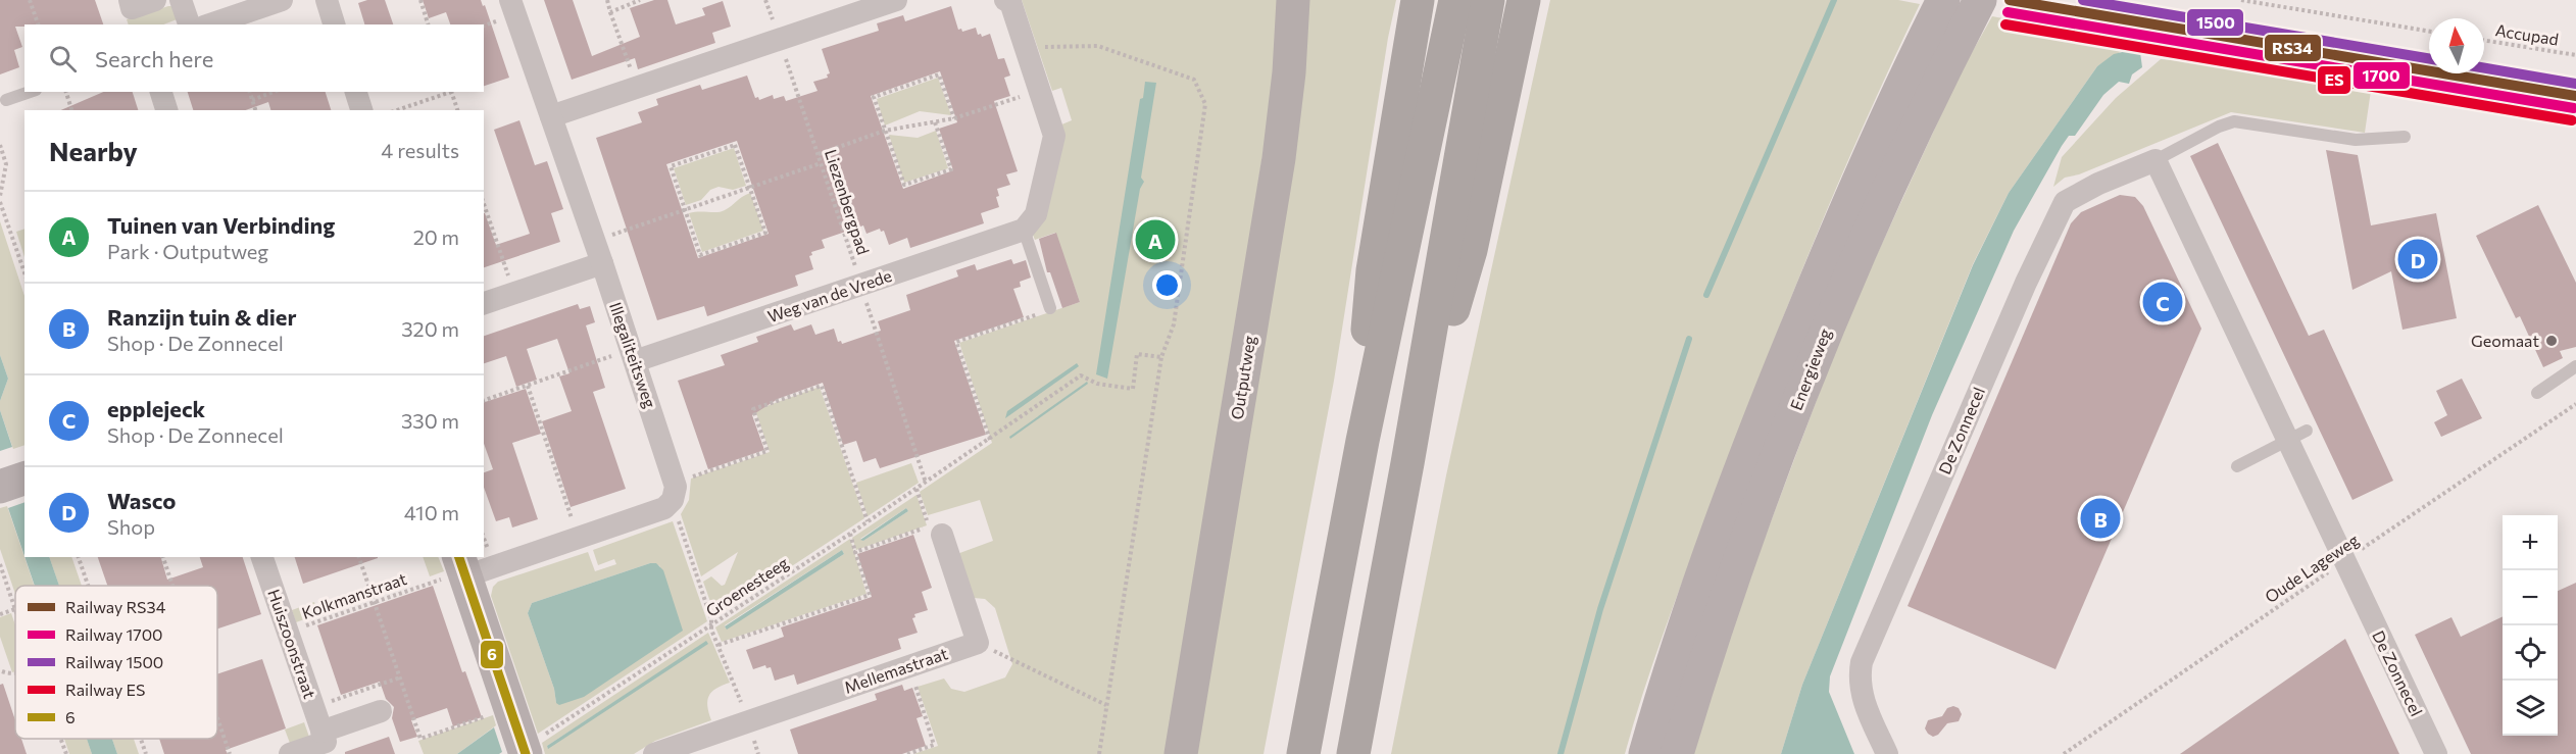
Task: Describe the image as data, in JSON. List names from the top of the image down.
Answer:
{
  "streets": {
    "main road": ["Energieweg", "Outputweg"],
    "street": [
      "Weg van de Vrede",
      "Illegaliteitsweg",
      "De Zonnecel",
      "Huiszoonstraat",
      "Mellemastraat"
    ],
    "path": [
      "Accupad",
      "Liezenbergpad",
      "Oude Lageweg",
      "Groenesteeg",
      "Kolkmanstraat"
    ]
  },
  "crossings": [
    ["Liezenbergpad", "Weg van de Vrede"],
    ["Liezenbergpad", "Groenesteeg"],
    ["Weg van de Vrede", "Illegaliteitsweg"],
    ["De Zonnecel", "Oude Lageweg"],
    ["Kolkmanstraat", "Huiszoonstraat"]
  ],
  "places": ["Geomaat"],
  "lines": [
    "rail line RS34",
    "rail line 1500",
    "rail line 1700",
    "rail line ES",
    "transit line 6"
  ],
  "legend": [
    "Railway RS34",
    "Railway 1700",
    "Railway 1500",
    "Railway ES",
    "6"
  ],
  "north": "top",
  "page": {
    "search": "Search here",
    "heading": ["Nearby", "4 results"],
    "list": [
      {
        "mark": "A",
        "name": "Tuinen van Verbinding",
        "note": "Park · Outputweg",
        "value": "20 m"
      },
      {
        "mark": "B",
        "name": "Ranzijn tuin & dier",
        "note": "Shop · De Zonnecel",
        "value": "320 m"
      },
      {
        "mark": "C",
        "name": "epplejeck",
        "note": "Shop · De Zonnecel",
        "value": "330 m"
      },
      {
        "mark": "D",
        "name": "Wasco",
        "note": "Shop",
        "value": "410 m"
      }
    ],
    "pins": [
      "A",
      "D",
      "C",
      "B"
    ],
    "map_buttons": ["+", "−"]
  }
}
